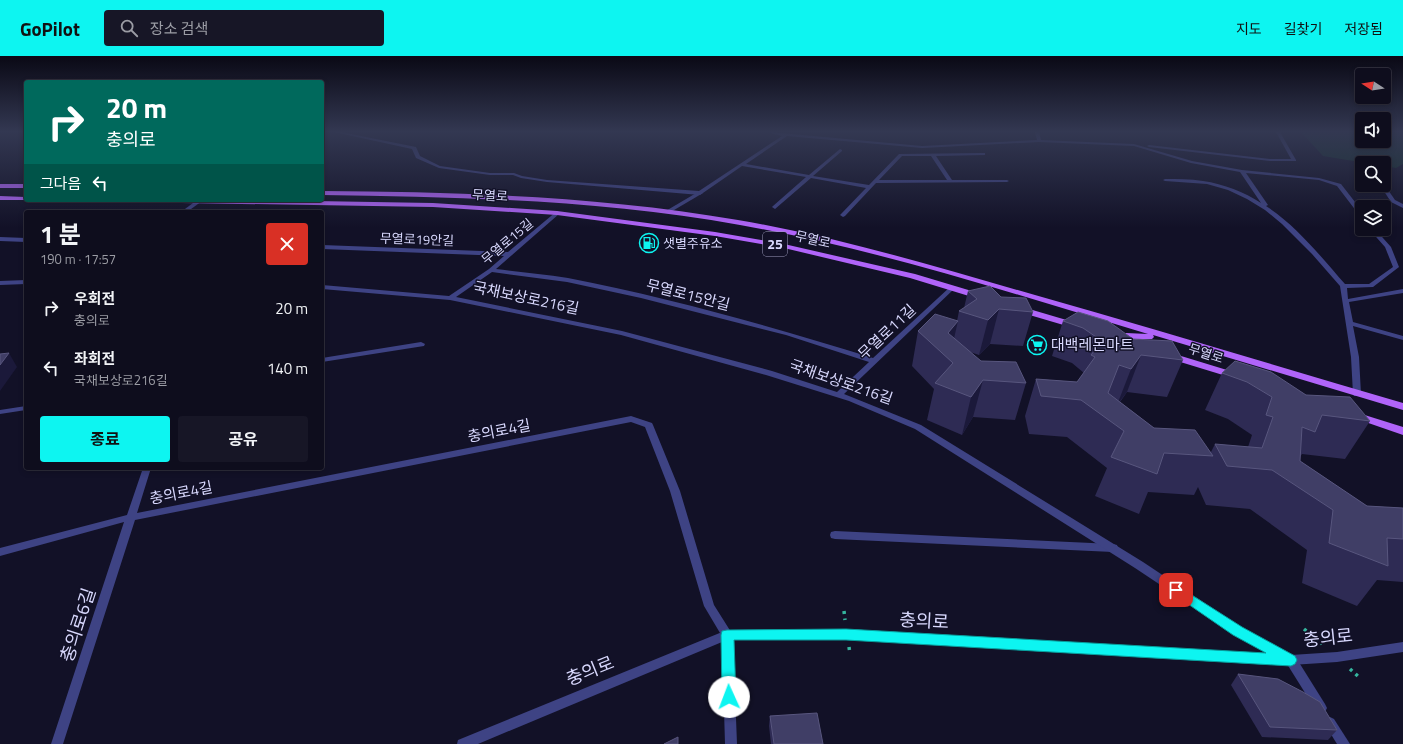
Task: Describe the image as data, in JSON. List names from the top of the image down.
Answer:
{
  "streets": {
    "main road": ["무열로", "25"],
    "street": [
      "무열로19안길",
      "무열로15길",
      "무열로15안길",
      "국채보상로216길",
      "무열로11길",
      "충의로4길",
      "충의로",
      "충의로6길"
    ]
  },
  "crossings": [
    ["무열로", "무열로15길"],
    ["무열로", "무열로11길"],
    ["무열로19안길", "무열로15길"],
    ["무열로15길", "무열로15안길"],
    ["무열로15길", "국채보상로216길"],
    ["무열로15안길", "무열로11길"],
    ["국채보상로216길", "무열로11길"],
    ["국채보상로216길", "충의로"],
    ["충의로4길", "충의로"],
    ["충의로4길", "충의로6길"]
  ],
  "places": {
    "fuel station": ["샛별주유소"],
    "supermarket": ["대백레몬마트"]
  },
  "north": "left",
  "page": {
    "header": "GoPilot",
    "search": "장소 검색",
    "nav": ["지도", "길찾기", "저장됨"],
    "turn": ["20 m", "충의로"],
    "then": "그다음",
    "heading": ["1 분", "190 m · 17:57"],
    "list": [
      {
        "name": "우회전",
        "note": "충의로",
        "value": "20 m"
      },
      {
        "name": "좌회전",
        "note": "국채보상로216길",
        "value": "140 m"
      }
    ],
    "buttons": ["종료", "공유"]
  }
}
